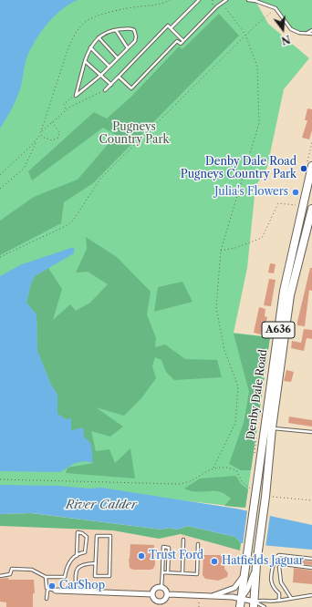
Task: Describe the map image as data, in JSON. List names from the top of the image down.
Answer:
{
  "streets": {
    "main road": ["A636", "Denby Dale Road"]
  },
  "water": ["River Calder"],
  "parks": ["Pugneys Country Park"],
  "places": [
    "Denby Dale Road Pugneys Country Park",
    "Julia's Flowers",
    "Trust Ford",
    "Hatfields Jaguar",
    "CarShop"
  ],
  "north": "bottom"
}
